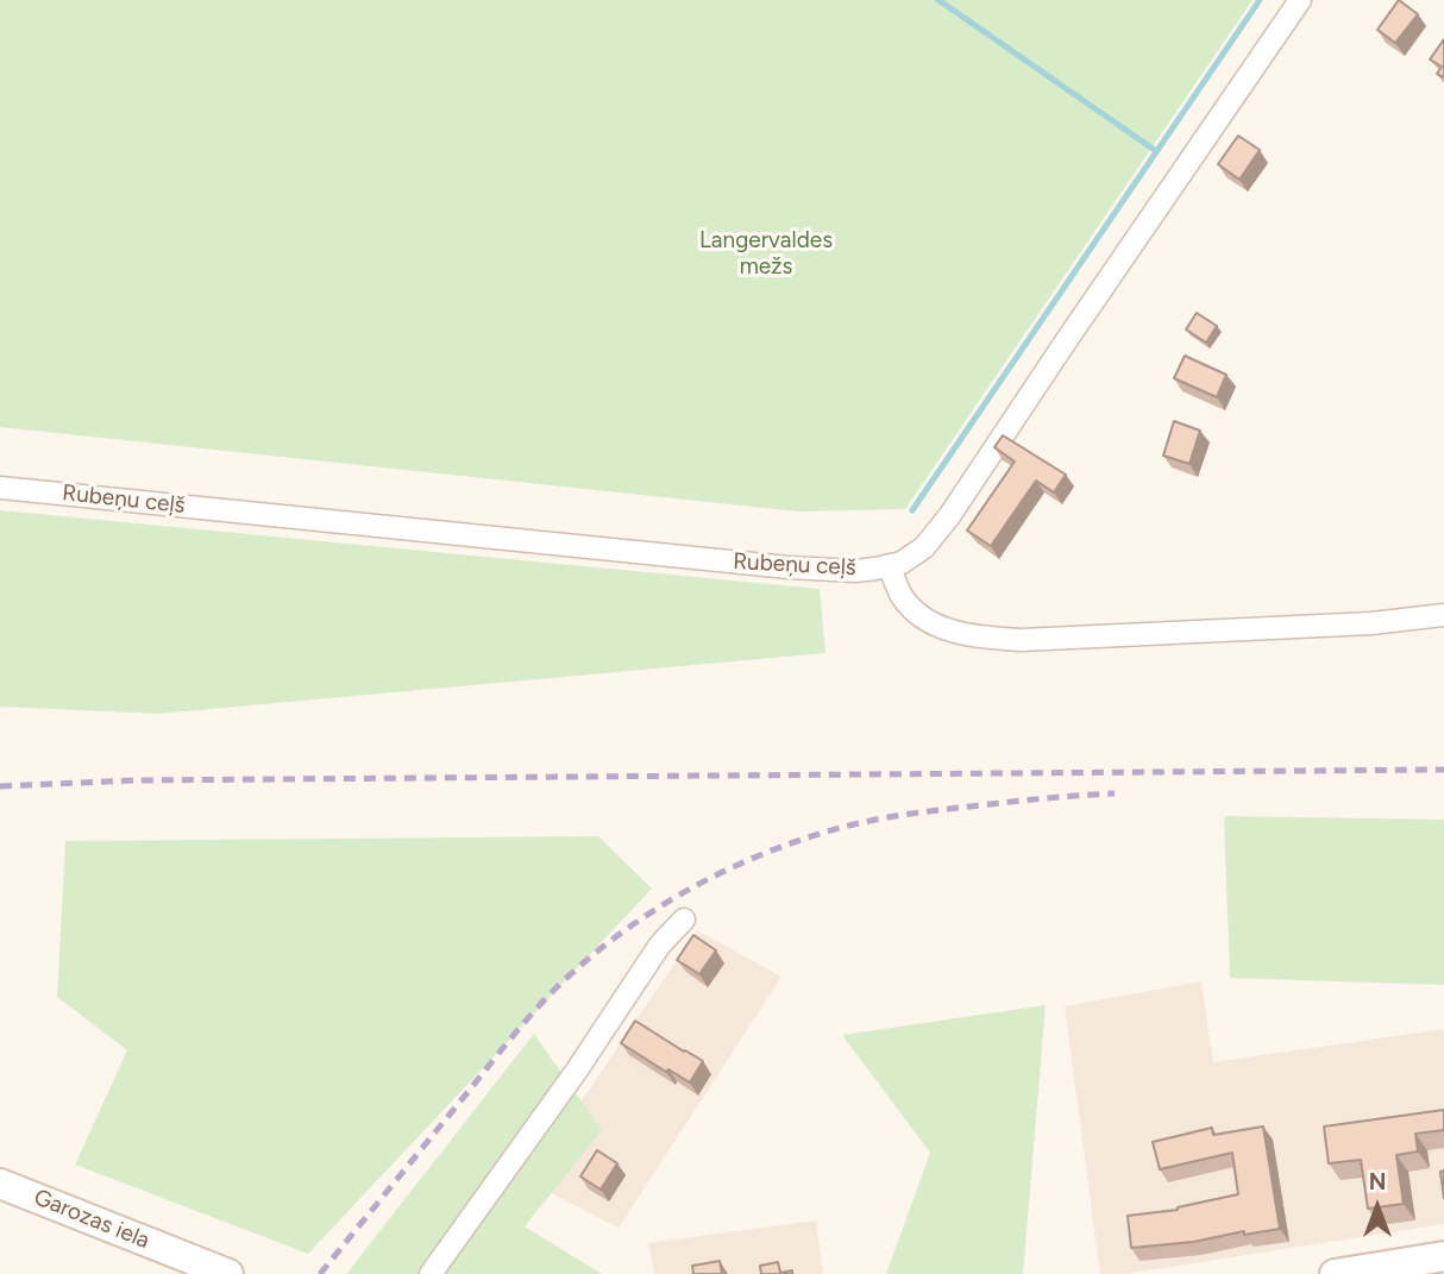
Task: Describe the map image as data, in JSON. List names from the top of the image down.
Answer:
{
  "streets": {
    "main road": ["Garozas iela"],
    "street": ["Rubeņu ceļš"]
  },
  "parks": ["Langervaldes mežs"],
  "north": "top"
}
